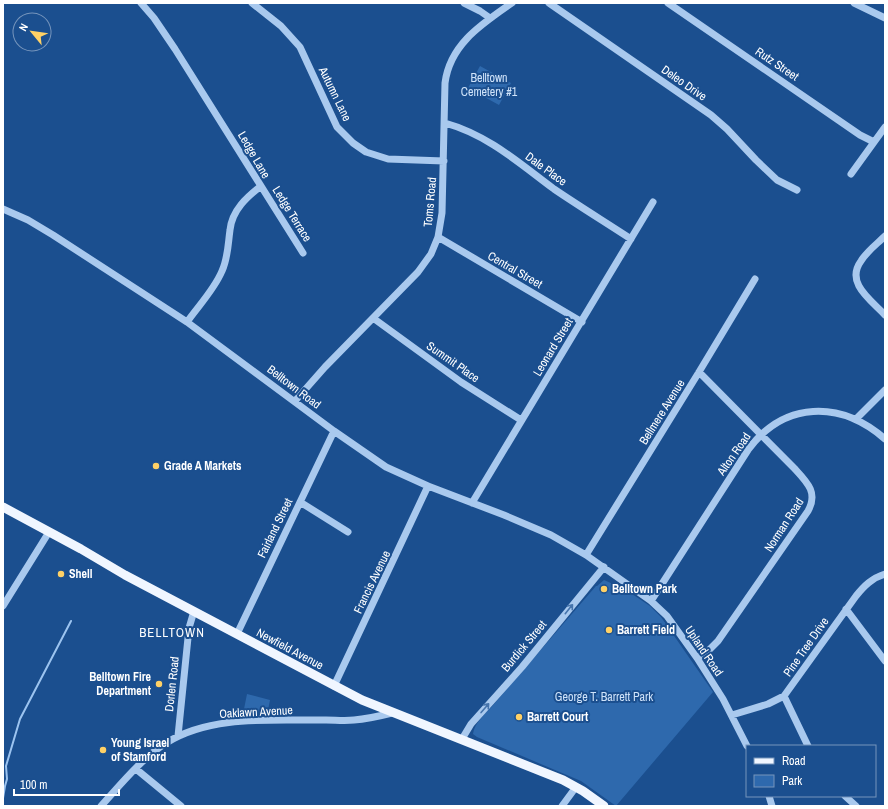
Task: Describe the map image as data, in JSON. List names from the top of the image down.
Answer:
{
  "streets": {
    "main road": ["Newfield Avenue"],
    "street": [
      "Rutz Street",
      "Deleo Drive",
      "Autumn Lane",
      "Ledge Lane",
      "Dale Place",
      "Toms Road",
      "Ledge Terrace",
      "Central Street",
      "Leonard Street",
      "Summit Place",
      "Belltown Road",
      "Bellmere Avenue",
      "Alton Road",
      "Norman Road",
      "Fairland Street",
      "Francis Avenue",
      "Burdick Street",
      "Pine Tree Drive",
      "Upland Road",
      "Dorlen Road",
      "Oaklawn Avenue"
    ]
  },
  "crossings": [
    ["Autumn Lane", "Toms Road"],
    ["Ledge Lane", "Ledge Terrace"],
    ["Ledge Lane", "Belltown Road"],
    ["Dale Place", "Toms Road"],
    ["Dale Place", "Leonard Street"],
    ["Toms Road", "Central Street"],
    ["Toms Road", "Summit Place"],
    ["Toms Road", "Belltown Road"],
    ["Central Street", "Leonard Street"],
    ["Leonard Street", "Summit Place"],
    ["Leonard Street", "Belltown Road"],
    ["Belltown Road", "Bellmere Avenue"],
    ["Belltown Road", "Fairland Street"],
    ["Belltown Road", "Francis Avenue"],
    ["Belltown Road", "Upland Road"],
    ["Bellmere Avenue", "Norman Road"],
    ["Bellmere Avenue", "Upland Road"],
    ["Alton Road", "Norman Road"],
    ["Alton Road", "Upland Road"],
    ["Norman Road", "Upland Road"],
    ["Fairland Street", "Newfield Avenue"],
    ["Francis Avenue", "Newfield Avenue"],
    ["Burdick Street", "Newfield Avenue"],
    ["Burdick Street", "Upland Road"],
    ["Pine Tree Drive", "Upland Road"],
    ["Newfield Avenue", "Dorlen Road"],
    ["Newfield Avenue", "Oaklawn Avenue"],
    ["Dorlen Road", "Oaklawn Avenue"]
  ],
  "one_way": ["Burdick Street"],
  "districts": ["BELLTOWN"],
  "parks": ["Belltown Cemetery #1", "George T. Barrett Park"],
  "places": [
    "Grade A Markets",
    "Shell",
    "Belltown Park",
    "Barrett Field",
    "Belltown Fire Department",
    "Barrett Court",
    "Young Israel of Stamford"
  ],
  "legend": ["Road", "Park"],
  "scale_bar": "100 m",
  "north": "top left"
}
